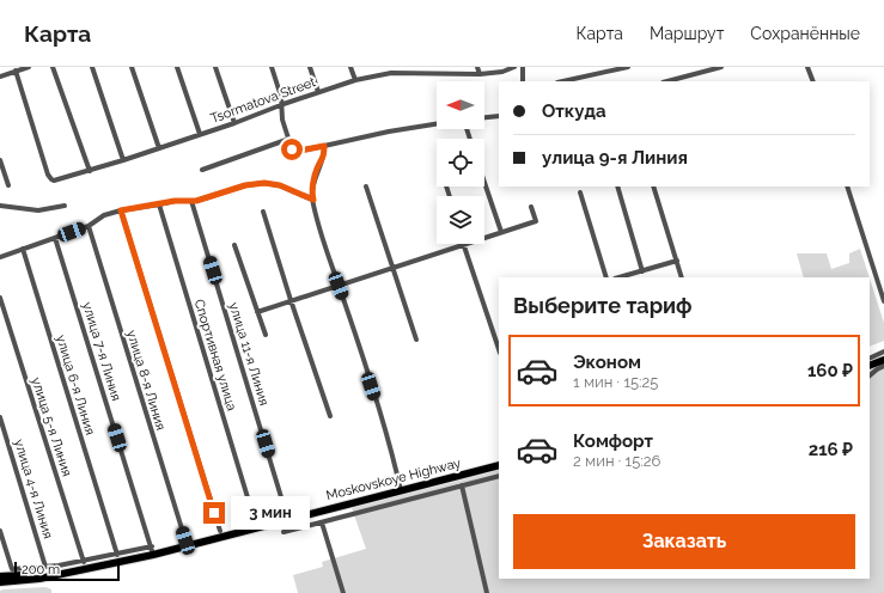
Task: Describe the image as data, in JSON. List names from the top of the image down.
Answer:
{
  "streets": {
    "highway": ["Moskovskoye Highway"],
    "street": [
      "Tsormatova Street",
      "улица 7-я Линия",
      "улица 11-я Линия",
      "Спортивная улица",
      "улица 8-я Линия",
      "улица 6-я Линия",
      "улица 5-я Линия",
      "улица 4-я Линия"
    ]
  },
  "crossings": [
    ["улица 7-я Линия", "Moskovskoye Highway"]
  ],
  "scale_bar": "200 m",
  "north": "left",
  "page": {
    "header": "Карта",
    "nav": ["Карта", "Маршрут", "Сохранённые"],
    "banner": ["Откуда", "улица 9-я Линия"],
    "heading": "Выберите тариф",
    "list": [
      {
        "name": "Эконом",
        "note": "1 мин · 15:25",
        "value": "160 ₽"
      },
      {
        "name": "Комфорт",
        "note": "2 мин · 15:26",
        "value": "216 ₽"
      }
    ],
    "bubble": "3 мин",
    "buttons": "Заказать",
    "scale": "200 m"
  }
}
